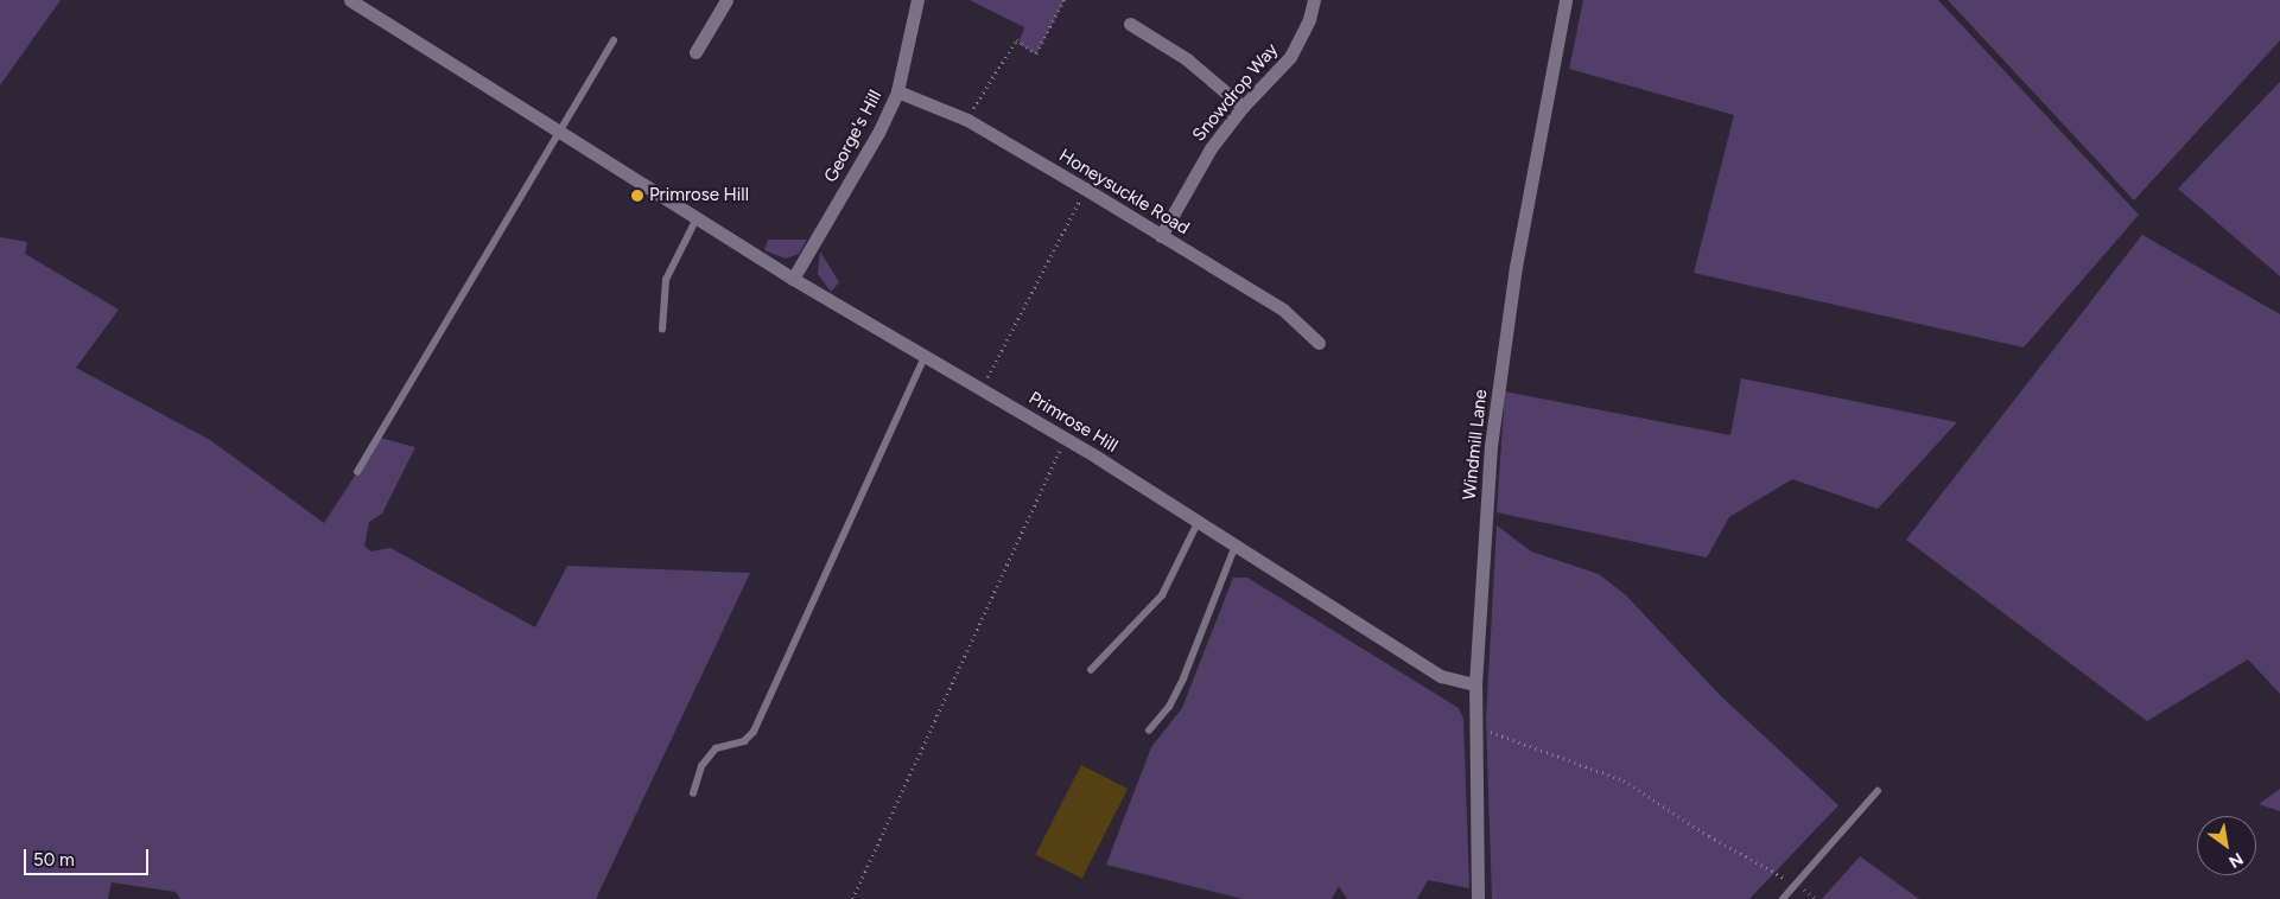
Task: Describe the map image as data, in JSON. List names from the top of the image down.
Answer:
{
  "streets": {
    "street": [
      "Snowdrop Way",
      "George's Hill",
      "Honeysuckle Road",
      "Primrose Hill",
      "Windmill Lane"
    ]
  },
  "crossings": [
    ["Snowdrop Way", "Honeysuckle Road"],
    ["George's Hill", "Honeysuckle Road"],
    ["George's Hill", "Primrose Hill"],
    ["Primrose Hill", "Windmill Lane"]
  ],
  "places": ["Primrose Hill"],
  "scale_bar": "50 m",
  "north": "bottom right"
}
